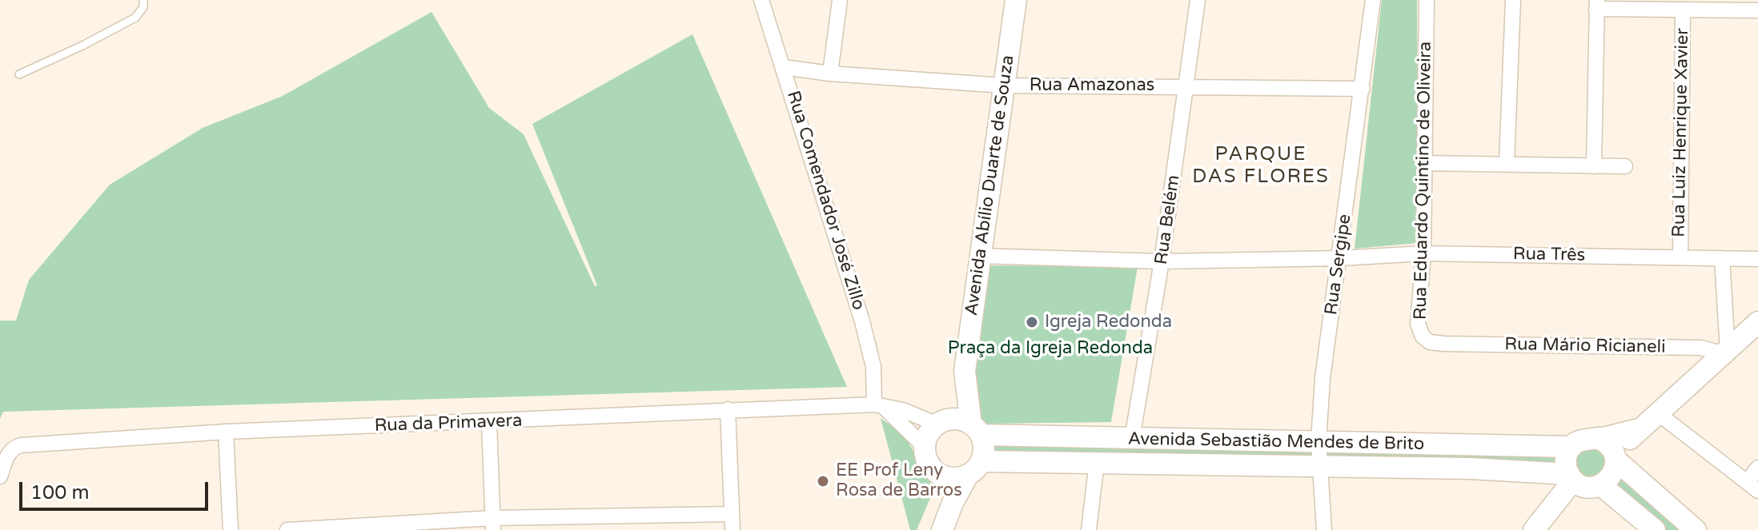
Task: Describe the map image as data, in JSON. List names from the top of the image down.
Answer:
{
  "streets": {
    "main road": ["Avenida Abílio Duarte de Souza", "Avenida Sebastião Mendes de Brito"],
    "street": [
      "Rua Amazonas",
      "Rua Luiz Henrique Xavier",
      "Rua Eduardo Quintino de Oliveira",
      "Rua Comendador José Zillo",
      "Rua Belém",
      "Rua Três",
      "Rua Sergipe",
      "Rua Mário Ricianeli",
      "Rua da Primavera"
    ]
  },
  "crossings": [
    ["Rua Amazonas", "Avenida Abílio Duarte de Souza"],
    ["Rua Amazonas", "Rua Comendador José Zillo"],
    ["Rua Amazonas", "Rua Belém"],
    ["Rua Amazonas", "Rua Sergipe"],
    ["Rua Luiz Henrique Xavier", "Rua Três"],
    ["Rua Eduardo Quintino de Oliveira", "Rua Três"],
    ["Rua Eduardo Quintino de Oliveira", "Rua Mário Ricianeli"],
    ["Avenida Abílio Duarte de Souza", "Rua Três"],
    ["Avenida Abílio Duarte de Souza", "Rua da Primavera"],
    ["Avenida Abílio Duarte de Souza", "Avenida Sebastião Mendes de Brito"],
    ["Rua Comendador José Zillo", "Rua da Primavera"],
    ["Rua Belém", "Rua Três"],
    ["Rua Belém", "Avenida Sebastião Mendes de Brito"],
    ["Rua Três", "Rua Sergipe"],
    ["Rua Sergipe", "Avenida Sebastião Mendes de Brito"],
    ["Rua da Primavera", "Avenida Sebastião Mendes de Brito"]
  ],
  "districts": ["PARQUE DAS FLORES"],
  "parks": ["Praça da Igreja Redonda"],
  "places": ["Igreja Redonda", "EE Prof Leny Rosa de Barros"],
  "scale_bar": "100 m"
}
